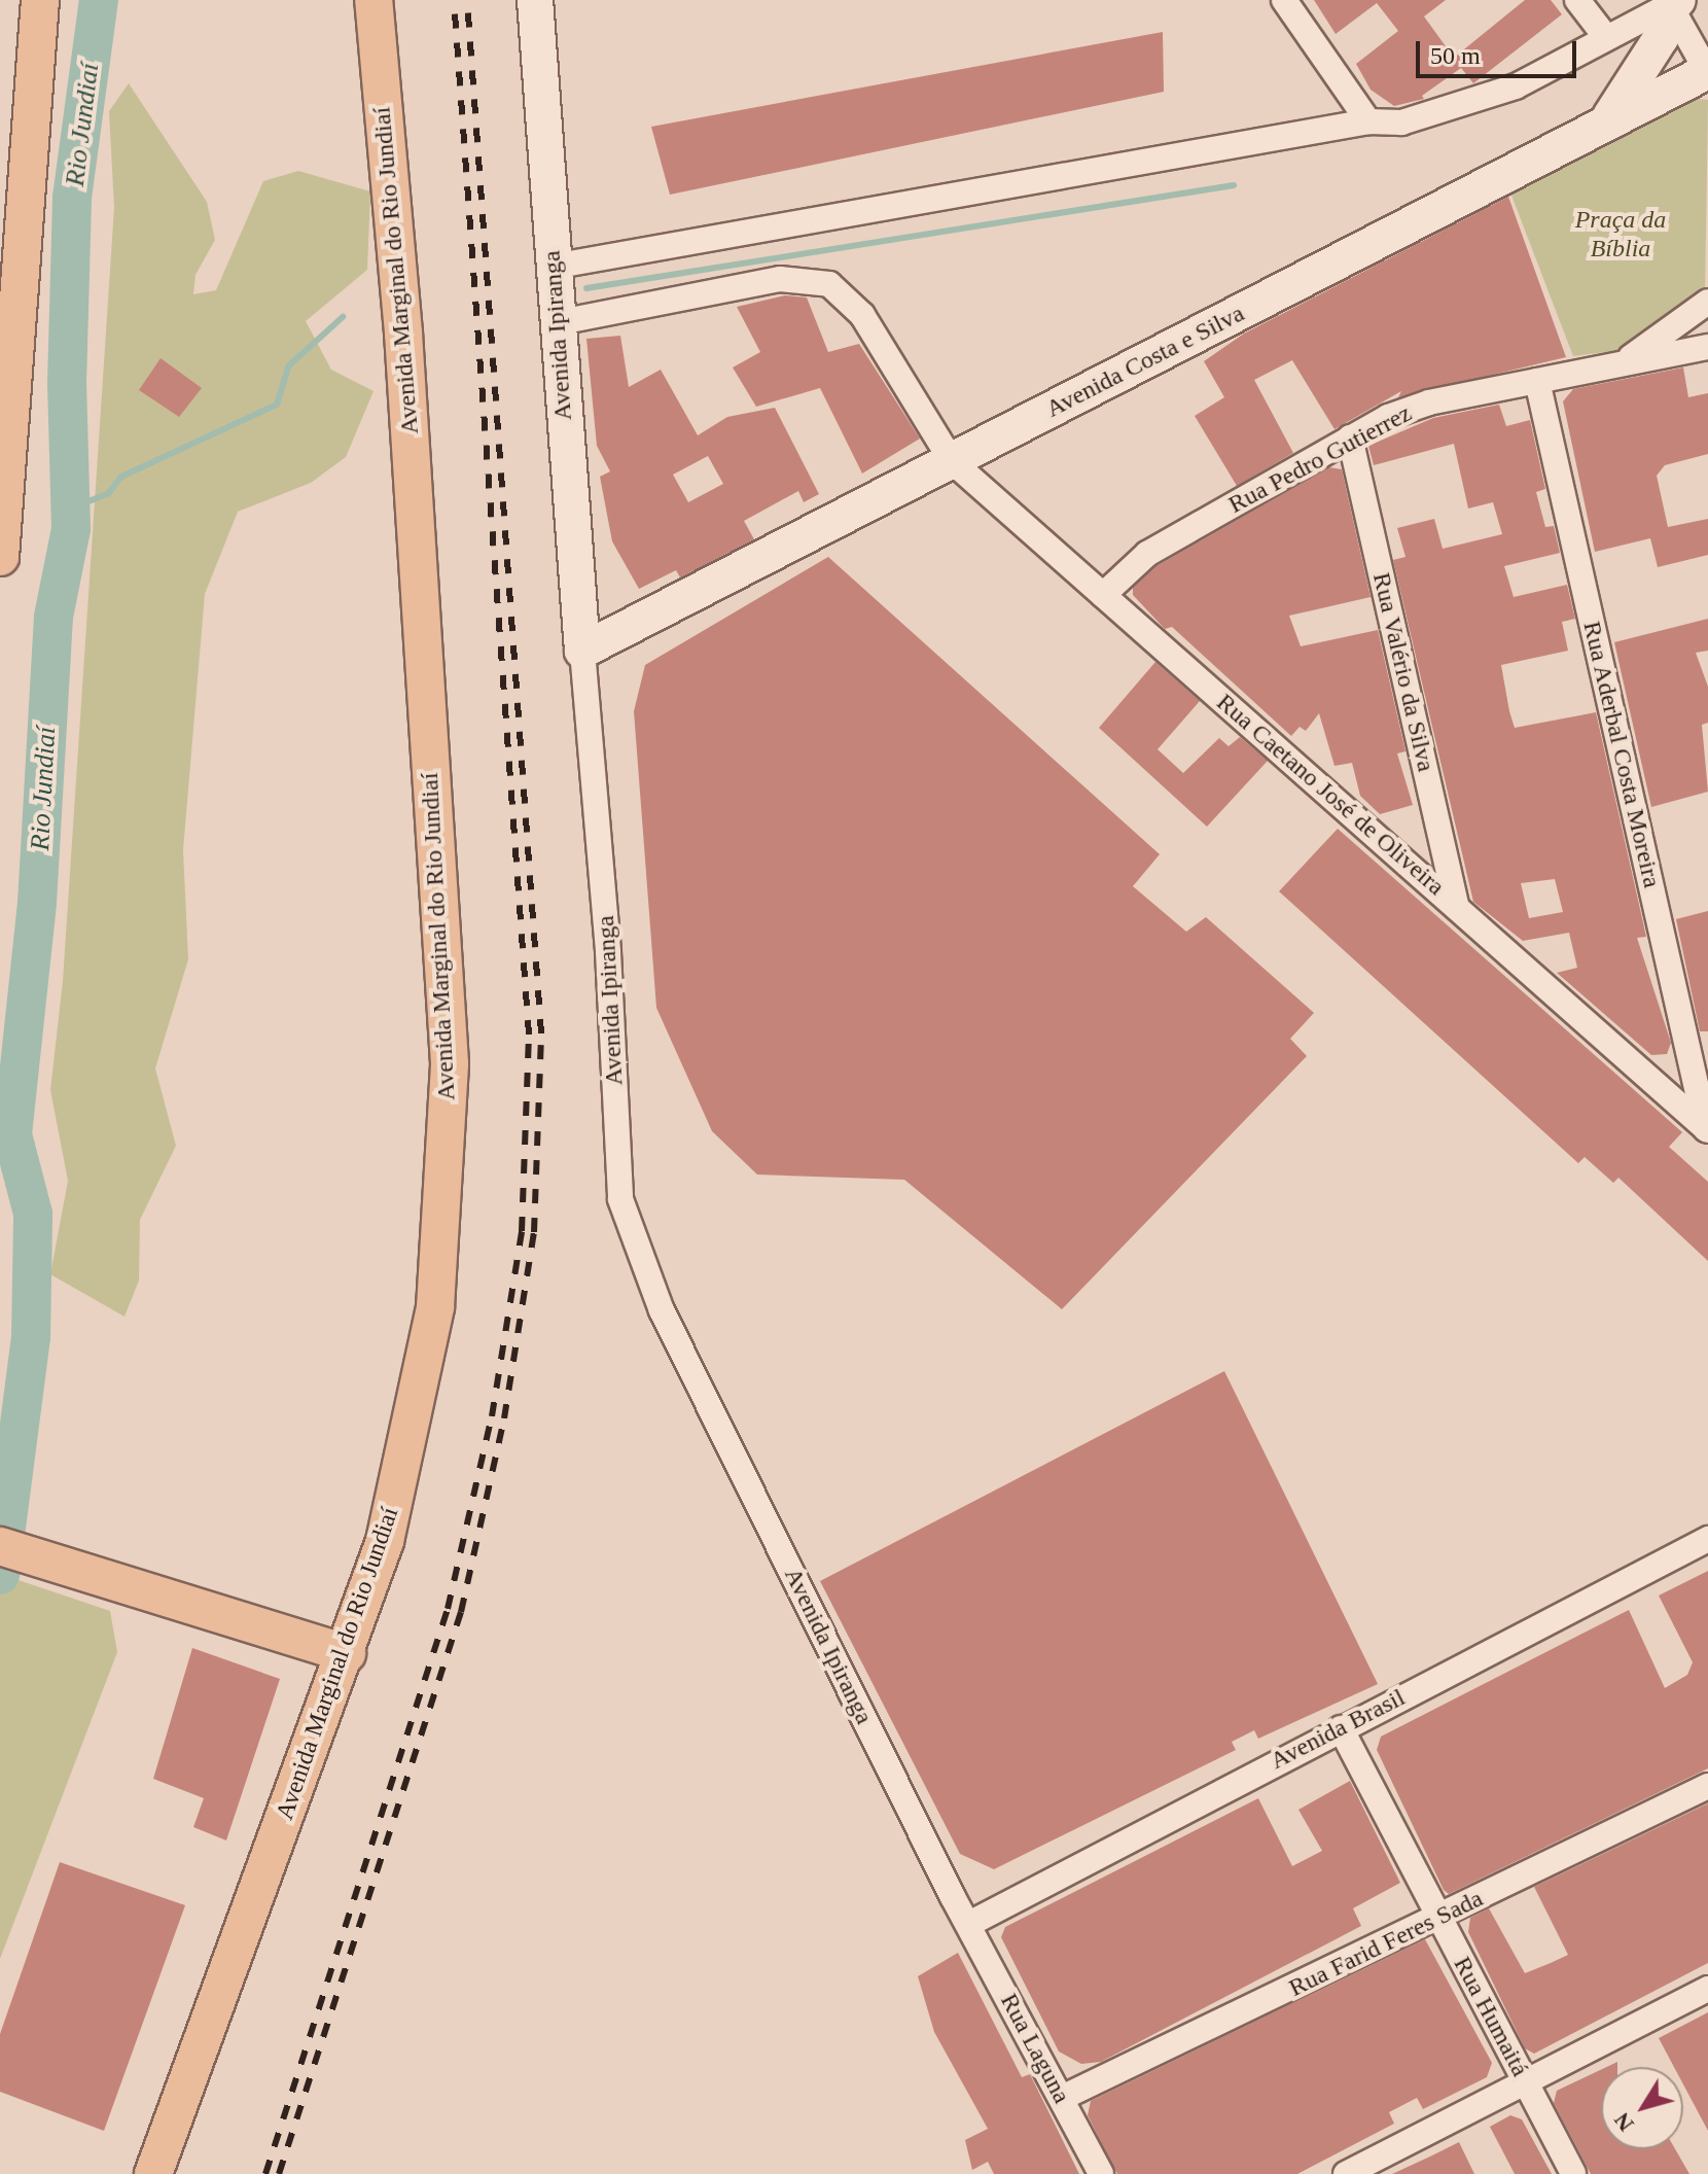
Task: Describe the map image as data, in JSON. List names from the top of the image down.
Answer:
{
  "streets": {
    "main road": ["Avenida Marginal do Rio Jundiaí", "Avenida Ipiranga", "Avenida Costa e Silva"],
    "street": [
      "Rua Pedro Gutierrez",
      "Rua Valério da Silva",
      "Rua Aderbal Costa Moreira",
      "Rua Caetano José de Oliveira",
      "Avenida Brasil",
      "Rua Farid Feres Sada",
      "Rua Humaitá",
      "Rua Laguna"
    ]
  },
  "crossings": [
    ["Avenida Ipiranga", "Avenida Costa e Silva"],
    ["Avenida Ipiranga", "Rua Caetano José de Oliveira"],
    ["Avenida Ipiranga", "Avenida Brasil"],
    ["Avenida Ipiranga", "Rua Laguna"],
    ["Avenida Costa e Silva", "Rua Caetano José de Oliveira"],
    ["Rua Pedro Gutierrez", "Rua Valério da Silva"],
    ["Rua Pedro Gutierrez", "Rua Aderbal Costa Moreira"],
    ["Rua Pedro Gutierrez", "Rua Caetano José de Oliveira"],
    ["Rua Valério da Silva", "Rua Caetano José de Oliveira"],
    ["Rua Aderbal Costa Moreira", "Rua Caetano José de Oliveira"],
    ["Avenida Brasil", "Rua Humaitá"],
    ["Avenida Brasil", "Rua Laguna"],
    ["Rua Farid Feres Sada", "Rua Humaitá"],
    ["Rua Farid Feres Sada", "Rua Laguna"]
  ],
  "water": ["Rio Jundiaí"],
  "parks": ["Praça da Bíblia"],
  "scale_bar": "50 m",
  "north": "bottom left"
}
